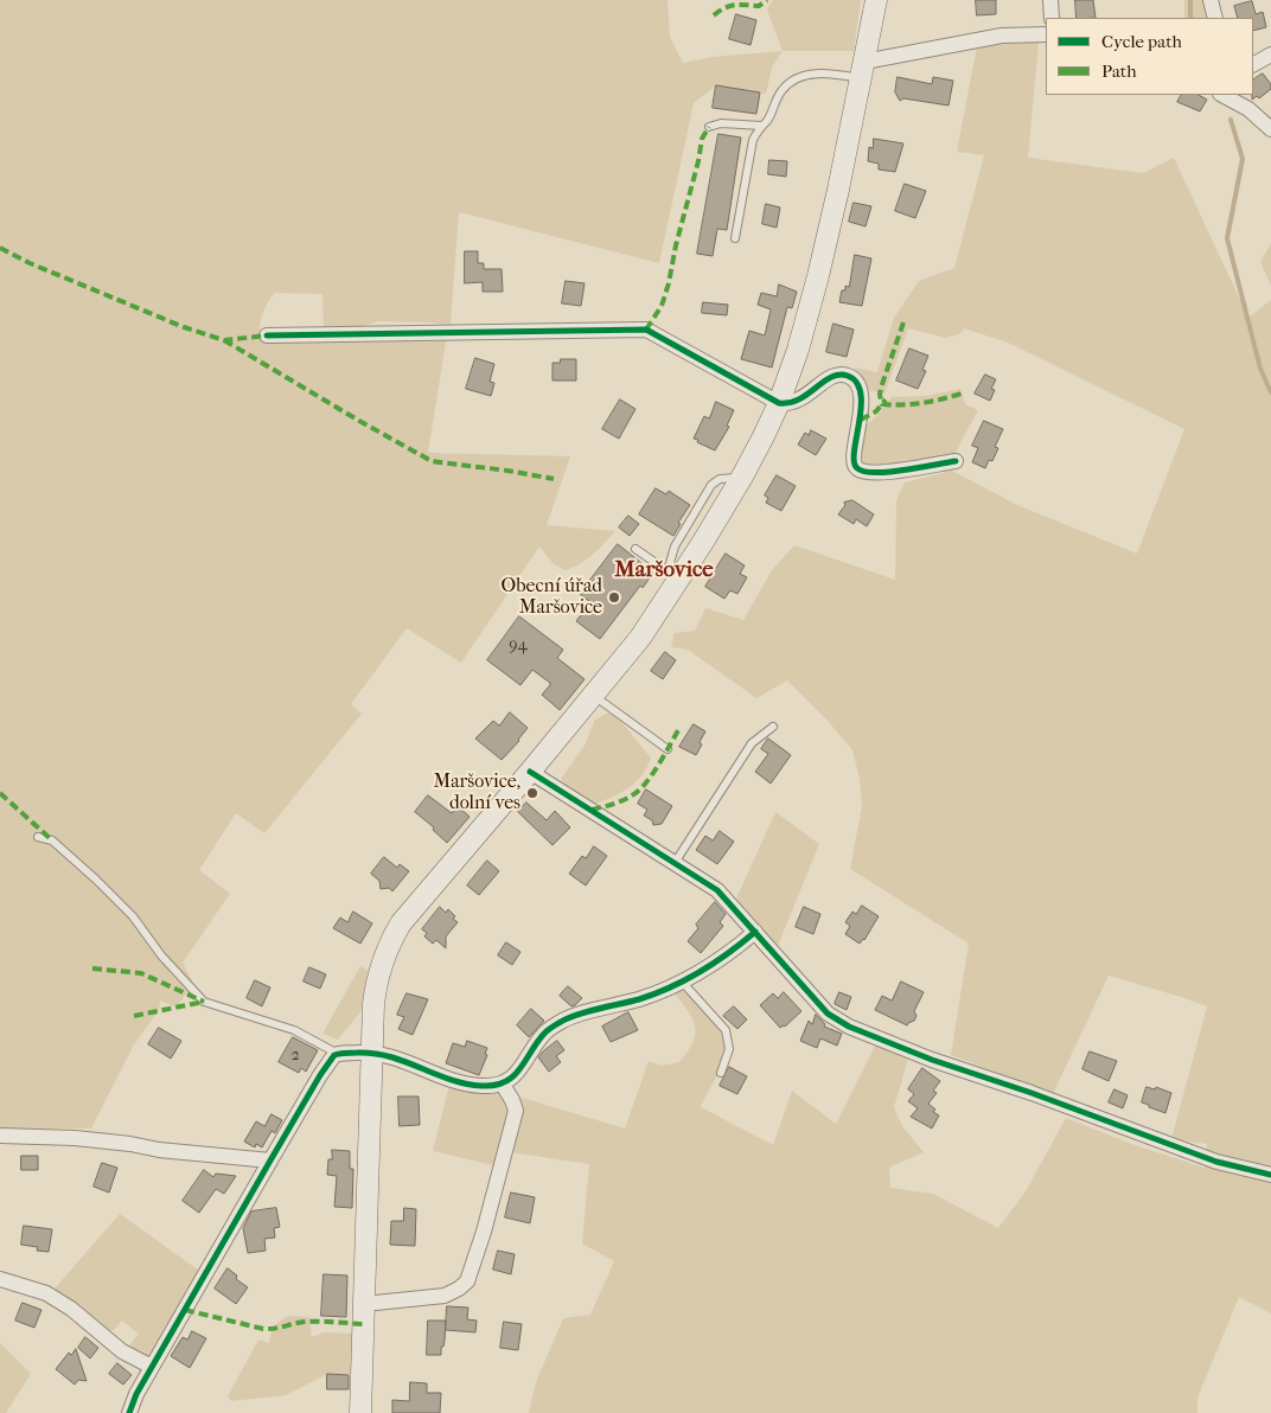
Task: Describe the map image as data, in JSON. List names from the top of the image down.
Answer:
{
  "districts": ["Maršovice"],
  "places": ["Obecní úřad Maršovice", "Maršovice, dolní ves"],
  "house_numbers": ["94", "2"],
  "legend": ["Cycle path", "Path"]
}
